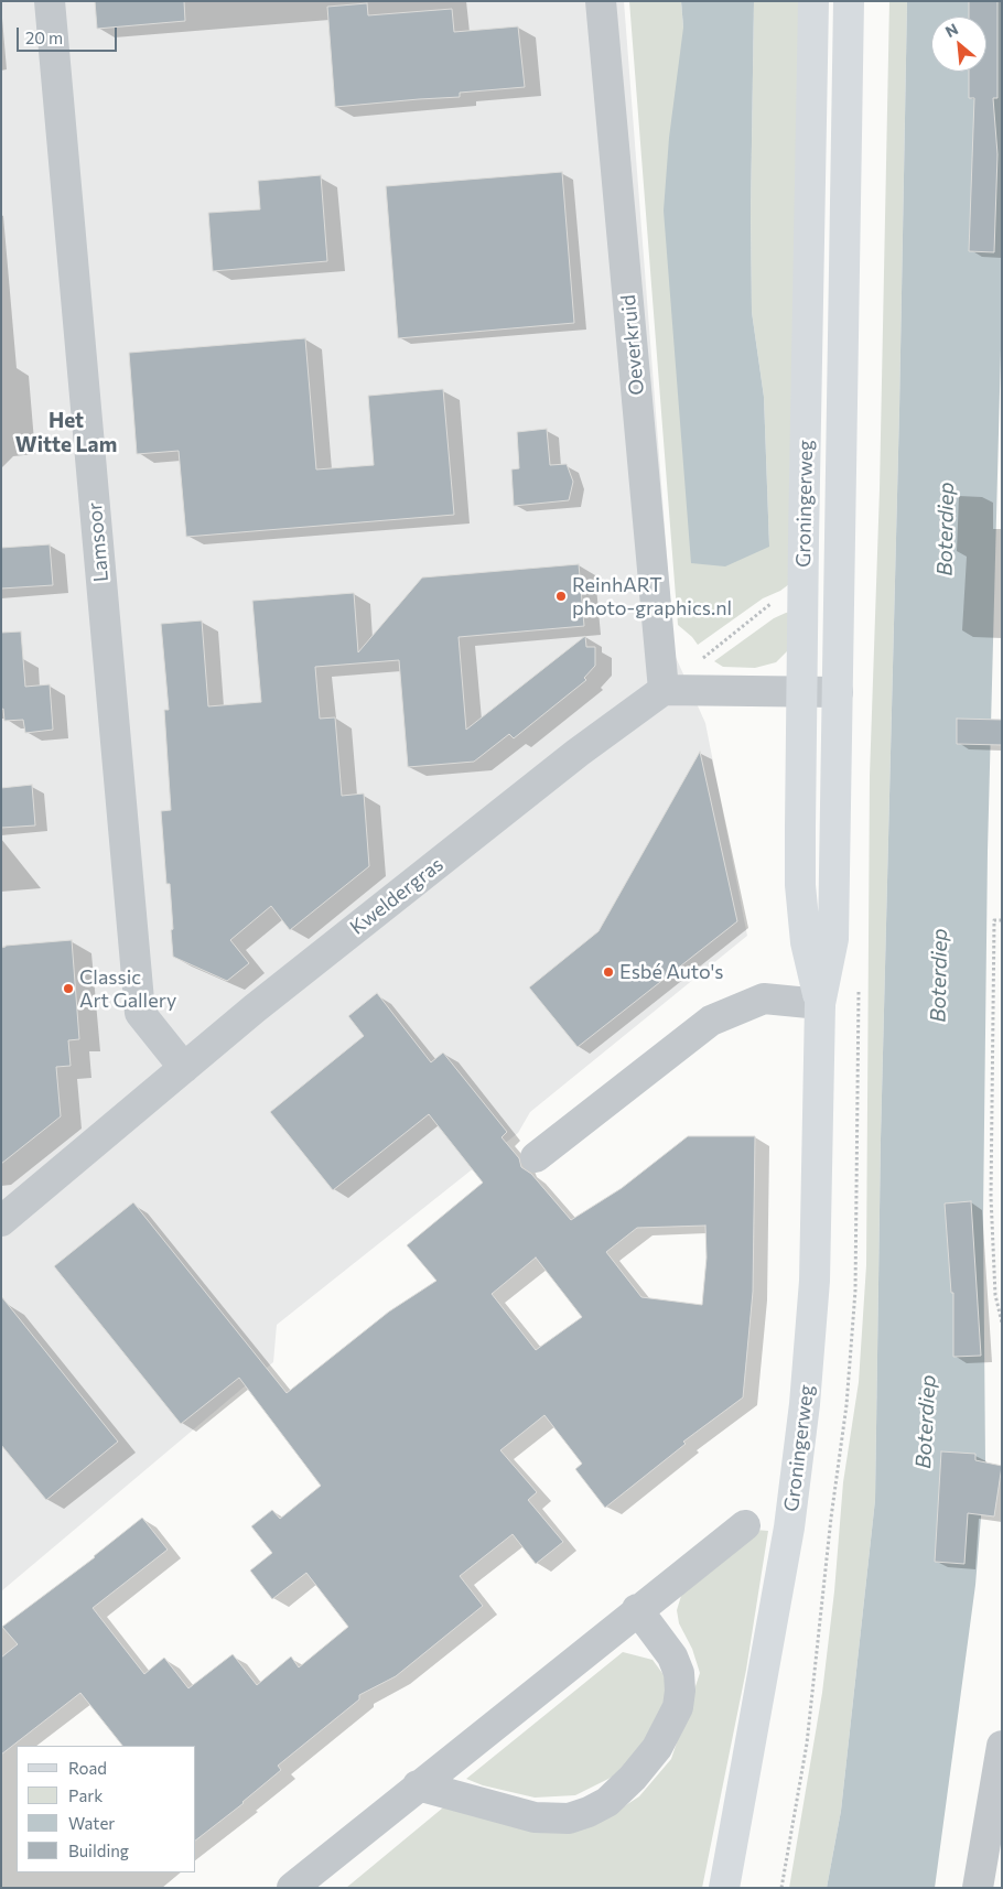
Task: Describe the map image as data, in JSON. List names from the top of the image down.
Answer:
{
  "streets": {
    "main road": ["Groningerweg"],
    "street": ["Oeverkruid", "Lamsoor", "Kweldergras"]
  },
  "crossings": [
    ["Oeverkruid", "Kweldergras"],
    ["Lamsoor", "Kweldergras"]
  ],
  "districts": ["Het Witte Lam"],
  "water": ["Boterdiep"],
  "places": ["ReinhART photo-graphics.nl", "Esbé Auto's", "Classic Art Gallery"],
  "legend": [
    "Road",
    "Park",
    "Water",
    "Building"
  ],
  "scale_bar": "20 m",
  "north": "top left"
}
